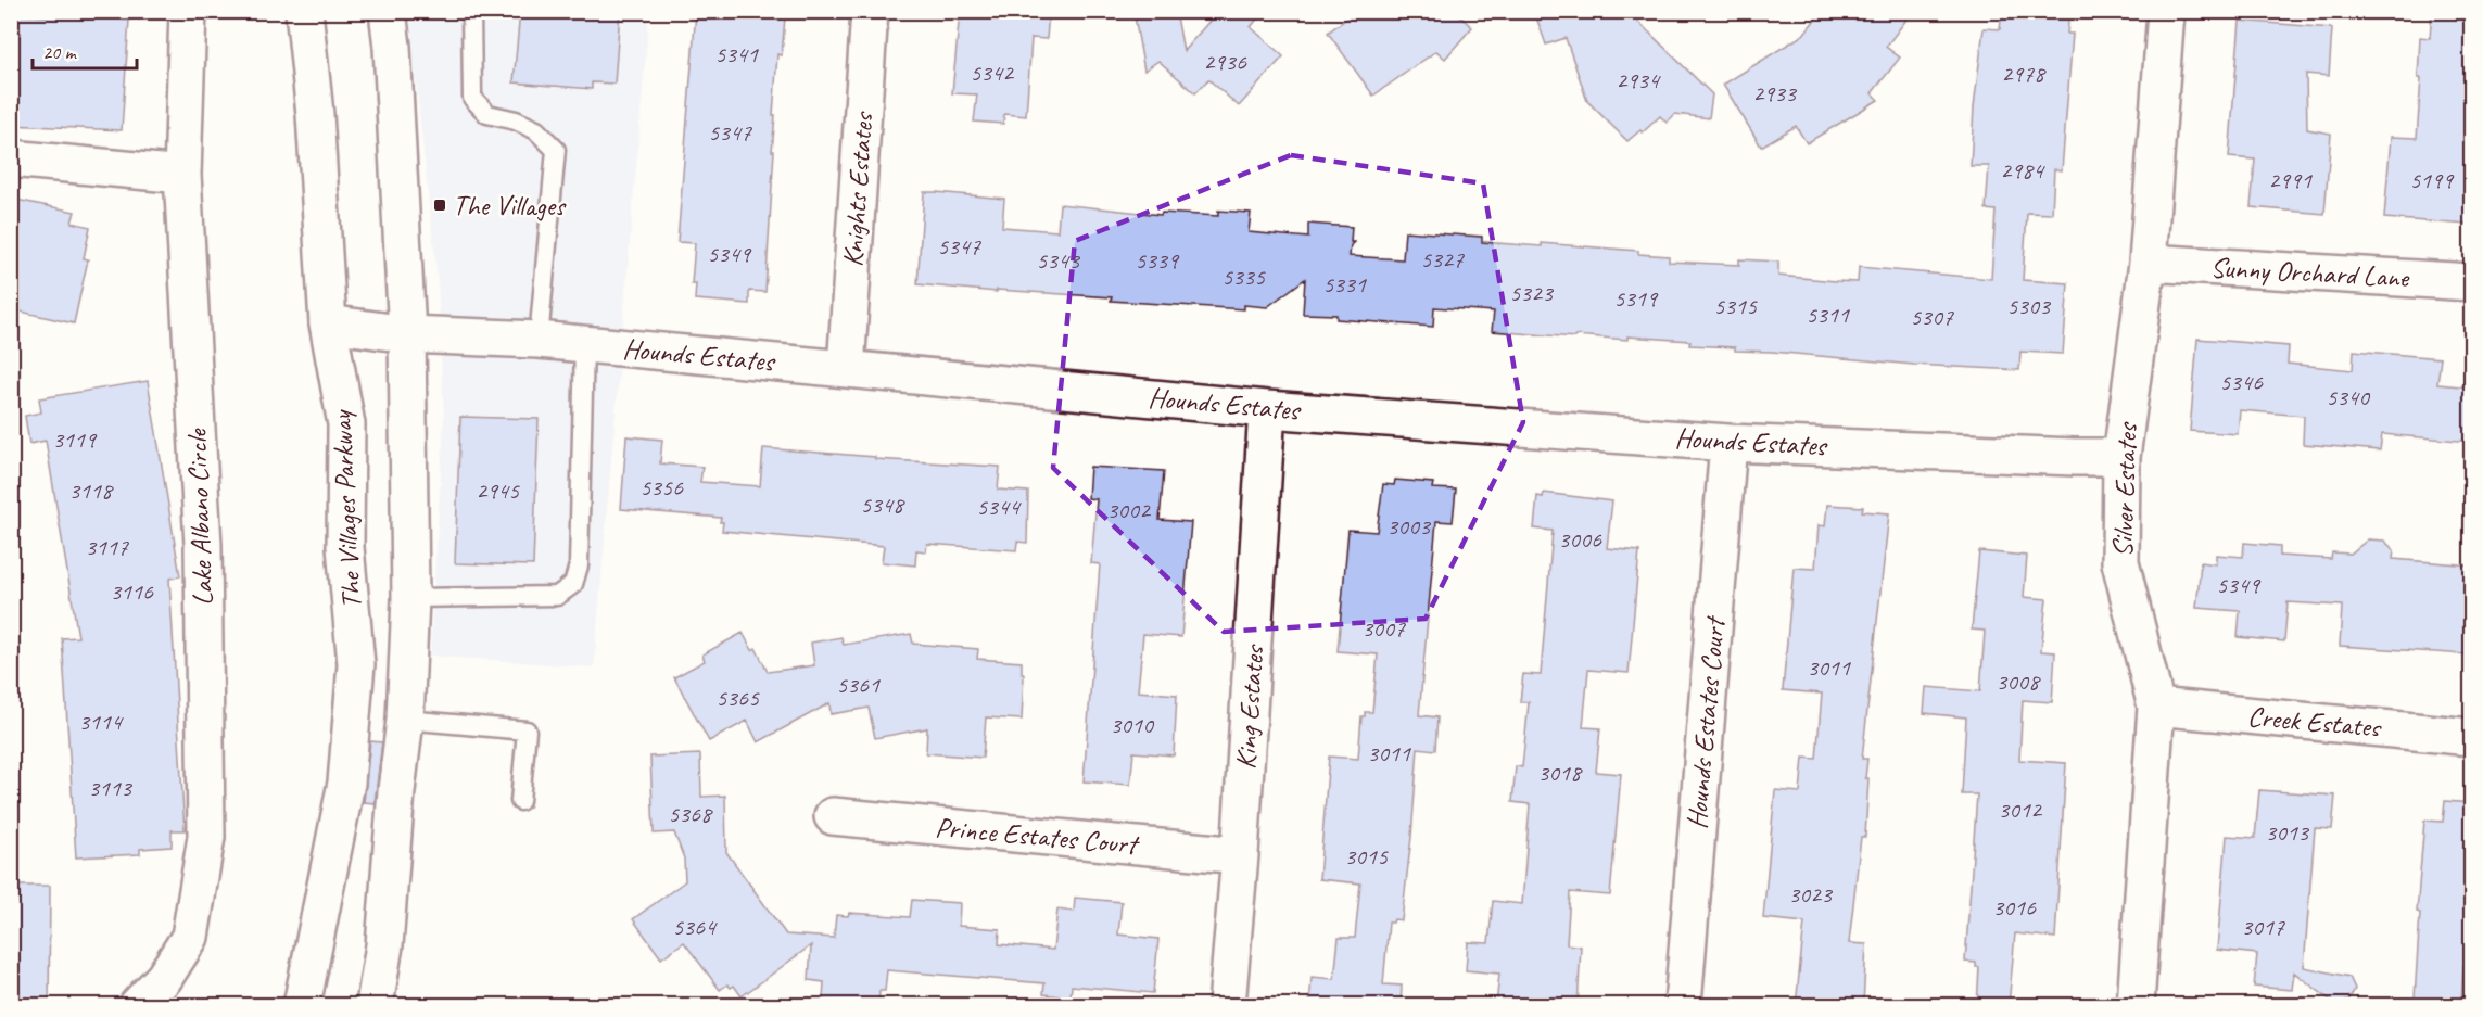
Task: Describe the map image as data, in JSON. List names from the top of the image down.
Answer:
{
  "streets": {
    "street": [
      "Knights Estates",
      "Sunny Orchard Lane",
      "Hounds Estates",
      "Silver Estates",
      "The Villages Parkway",
      "Lake Albano Circle",
      "King Estates",
      "Creek Estates",
      "Hounds Estates Court",
      "Prince Estates Court"
    ]
  },
  "crossings": [
    ["Knights Estates", "Hounds Estates"],
    ["Sunny Orchard Lane", "Silver Estates"],
    ["Hounds Estates", "Silver Estates"],
    ["Hounds Estates", "The Villages Parkway"],
    ["Hounds Estates", "King Estates"],
    ["Hounds Estates", "Hounds Estates Court"],
    ["Silver Estates", "Creek Estates"],
    ["King Estates", "Prince Estates Court"]
  ],
  "places": {
    "transit": ["The Villages"]
  },
  "house_numbers": [
    "5341",
    "2936",
    "5342",
    "2978",
    "2934",
    "2933",
    "5347",
    "2984",
    "2991",
    "5199",
    "5347",
    "5349",
    "5327",
    "5343",
    "5339",
    "5335",
    "5331",
    "5323",
    "5319",
    "5315",
    "5303",
    "5311",
    "5307",
    "5346",
    "5340",
    "3119",
    "5356",
    "3118",
    "2945",
    "5348",
    "5344",
    "3002",
    "3003",
    "3006",
    "3117",
    "5349",
    "3116",
    "3007",
    "3011",
    "3008",
    "5361",
    "5365",
    "3114",
    "3010",
    "3011",
    "3018",
    "3113",
    "3012",
    "5368",
    "3013",
    "3015",
    "3023",
    "3016",
    "5364",
    "3017"
  ],
  "scale_bar": "20 m"
}
